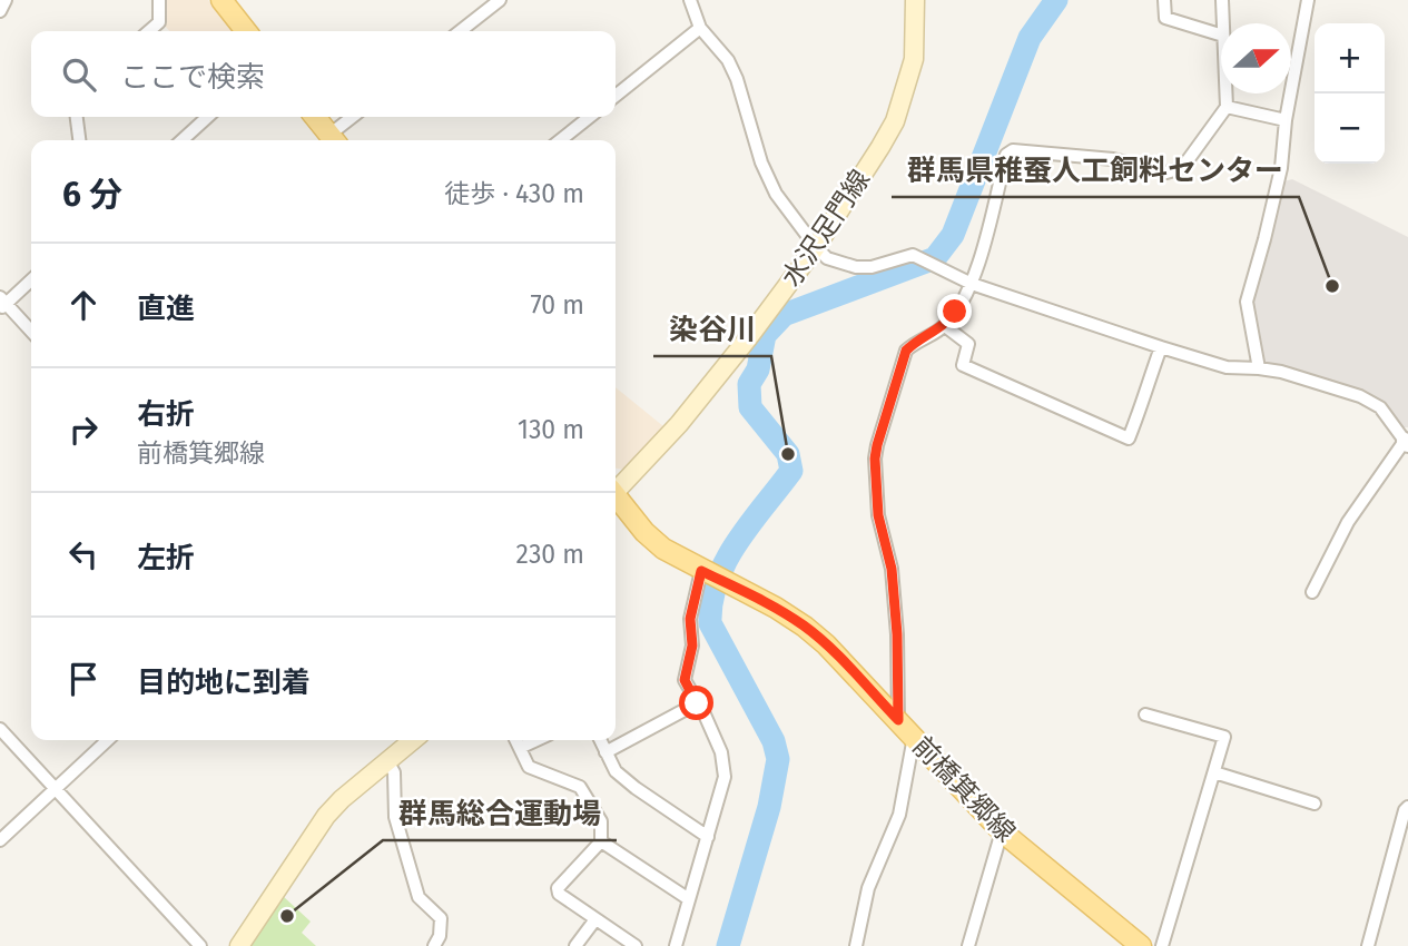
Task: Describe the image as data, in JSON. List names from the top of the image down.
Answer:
{
  "streets": {
    "main road": ["水沢足門線", "前橋箕郷線"]
  },
  "places": ["群馬県稚蚕人工飼料センター", "染谷川", "群馬総合運動場"],
  "north": "right",
  "page": {
    "map_buttons": ["+", "−"],
    "search": "ここで検索",
    "heading": ["6 分", "徒歩 · 430 m"],
    "list": [
      ["直進", "70 m"],
      ["右折", "前橋箕郷線", "130 m"],
      ["左折", "230 m"],
      "目的地に到着"
    ]
  }
}
